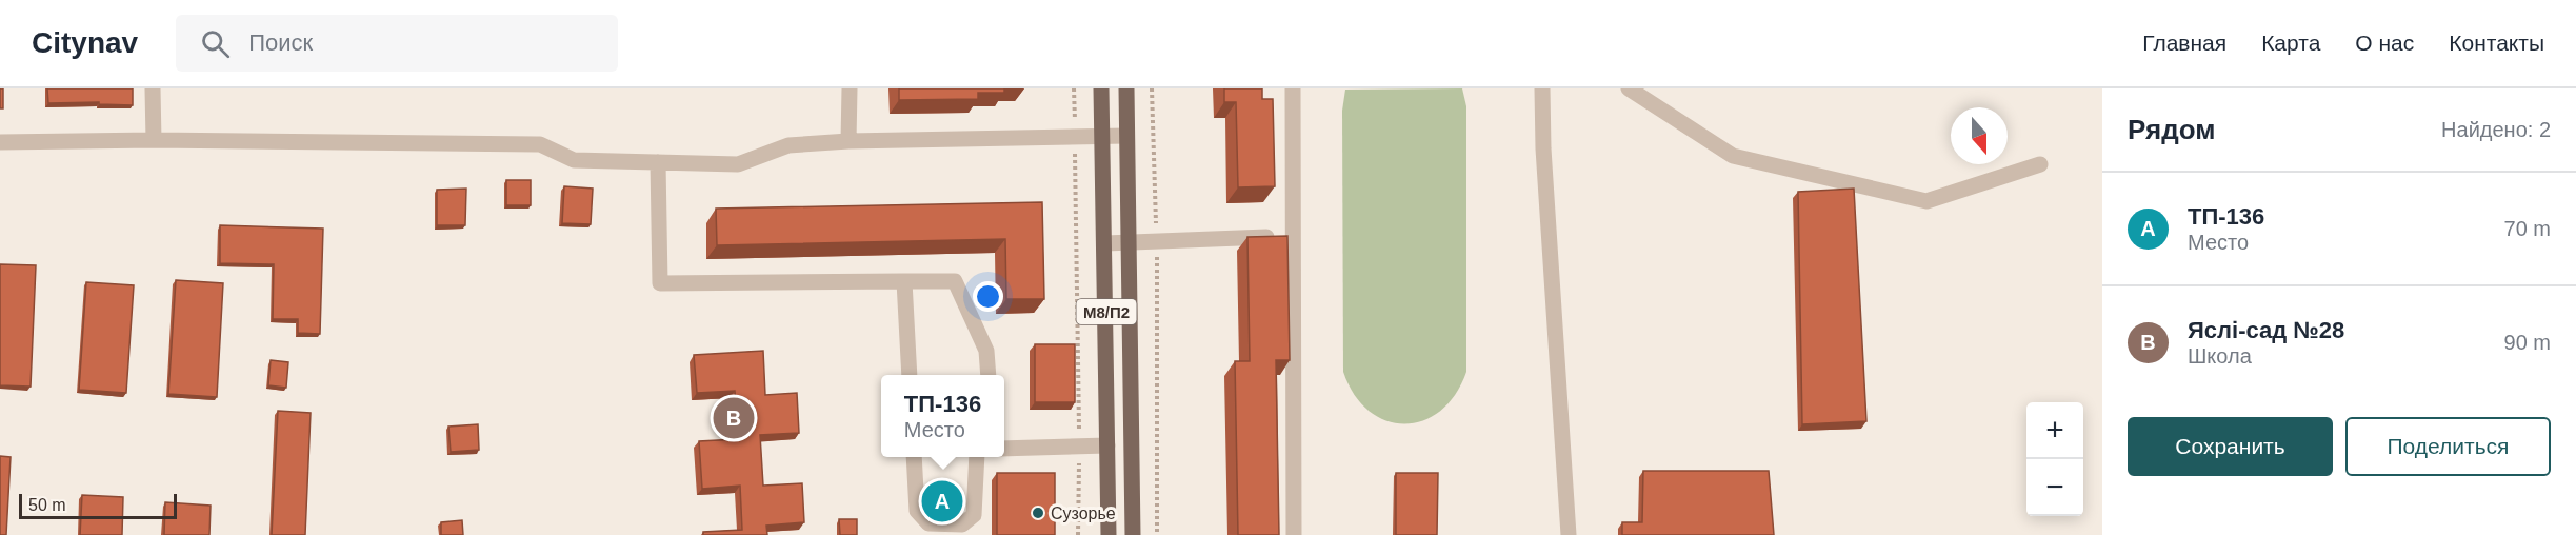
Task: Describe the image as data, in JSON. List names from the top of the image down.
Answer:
{
  "streets": {
    "main road": ["М8/П2"]
  },
  "places": ["Сузорье"],
  "scale_bar": "50 m",
  "north": "bottom",
  "page": {
    "header": "Citynav",
    "search": "Поиск",
    "nav": [
      "Главная",
      "Карта",
      "О нас",
      "Контакты"
    ],
    "heading": ["Рядом", "Найдено: 2"],
    "list": [
      {
        "mark": "A",
        "name": "ТП-136",
        "note": "Место",
        "value": "70 m"
      },
      {
        "mark": "B",
        "name": "Яслі-сад №28",
        "note": "Школа",
        "value": "90 m"
      }
    ],
    "popup": ["ТП-136", "Место"],
    "pins": ["B", "A"],
    "buttons": ["Сохранить", "Поделиться"],
    "map_buttons": ["+", "−"],
    "scale": "50 m"
  }
}
